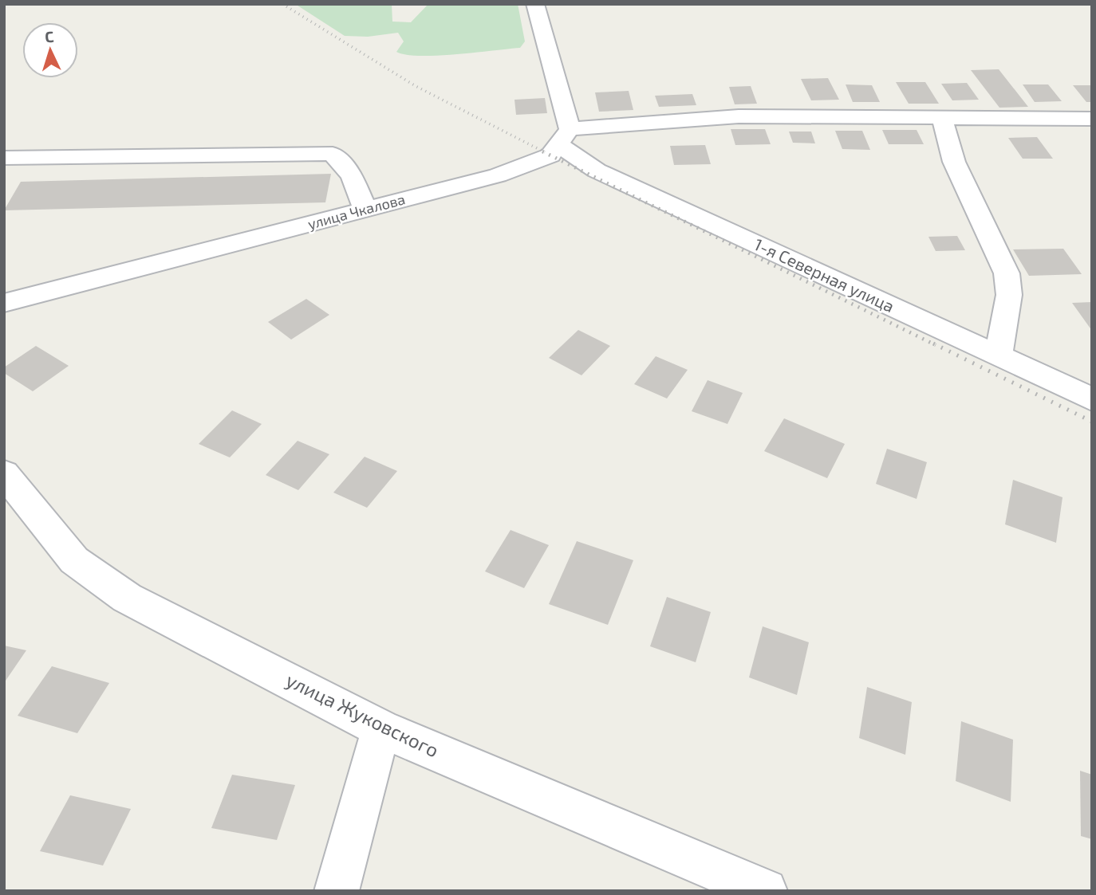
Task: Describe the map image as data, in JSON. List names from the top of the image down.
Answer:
{
  "streets": {
    "street": ["улица Чкалова", "1-я Северная улица", "улица Жуковского"]
  },
  "crossings": [
    ["улица Чкалова", "1-я Северная улица"]
  ],
  "north": "top"
}
